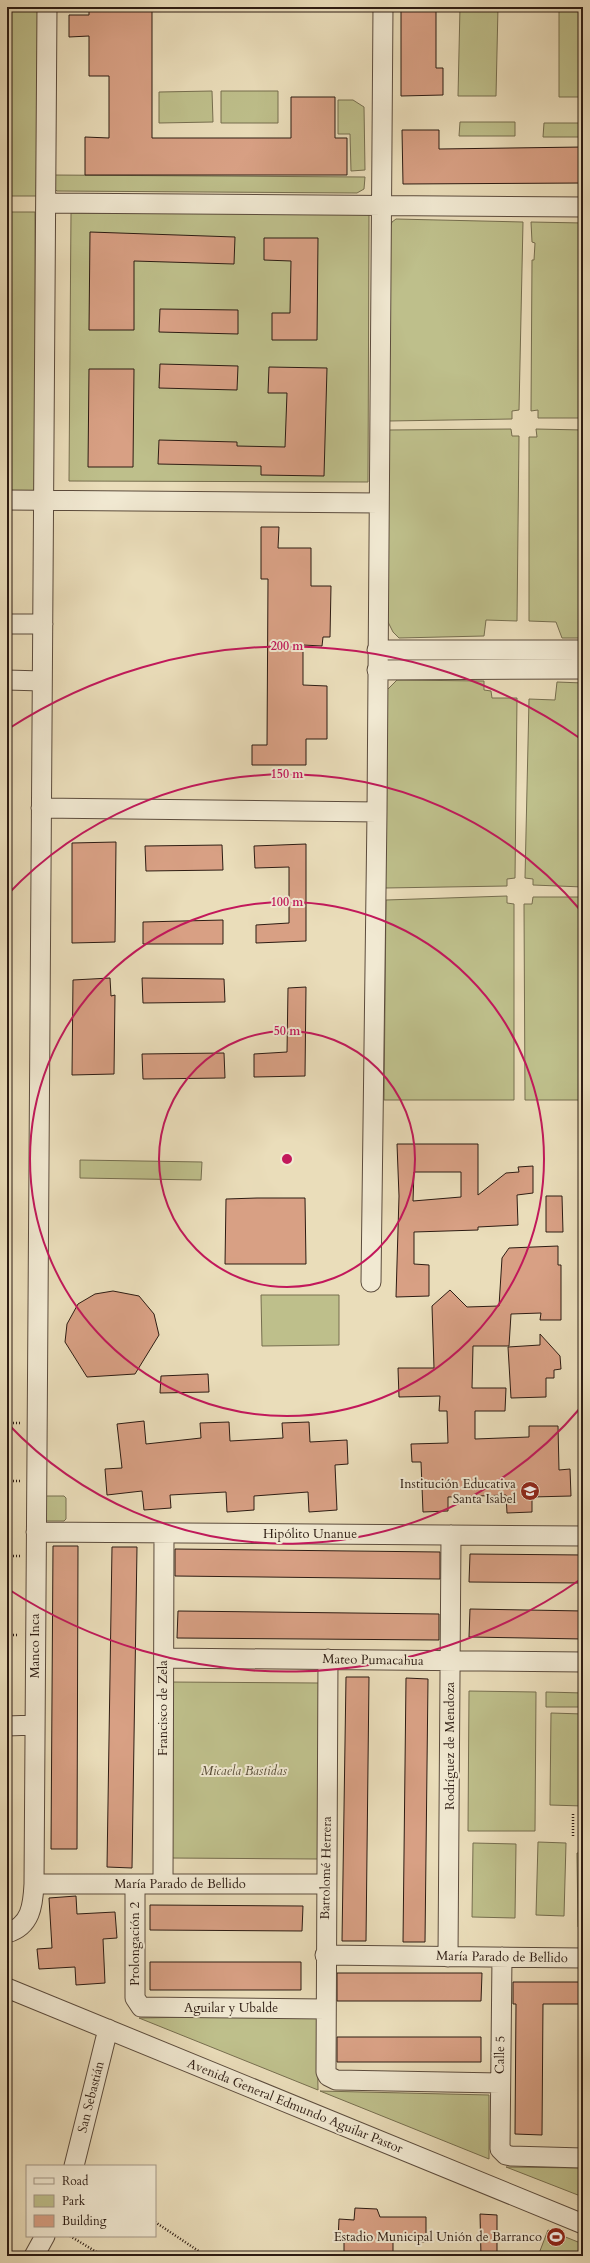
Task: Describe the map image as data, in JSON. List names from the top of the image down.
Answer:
{
  "streets": {
    "street": [
      "Hipólito Unanue",
      "Manco Inca",
      "Mateo Pumacahua",
      "Francisco de Zela",
      "Rodríguez de Mendoza",
      "Bartolomé Herrera",
      "María Parado de Bellido",
      "Prolongación 2",
      "Aguilar y Ubalde",
      "Calle 5",
      "San Sebastián",
      "Avenida General Edmundo Aguilar Pastor"
    ]
  },
  "crossings": [
    ["Hipólito Unanue", "Manco Inca"],
    ["Hipólito Unanue", "Francisco de Zela"],
    ["Hipólito Unanue", "Rodríguez de Mendoza"],
    ["Manco Inca", "María Parado de Bellido"],
    ["Mateo Pumacahua", "Francisco de Zela"],
    ["Mateo Pumacahua", "Rodríguez de Mendoza"],
    ["Mateo Pumacahua", "Bartolomé Herrera"],
    ["Francisco de Zela", "María Parado de Bellido"],
    ["Rodríguez de Mendoza", "María Parado de Bellido"],
    ["Bartolomé Herrera", "María Parado de Bellido"],
    ["Bartolomé Herrera", "Aguilar y Ubalde"],
    ["Bartolomé Herrera", "Calle 5"],
    ["María Parado de Bellido", "Prolongación 2"],
    ["María Parado de Bellido", "Calle 5"],
    ["Prolongación 2", "Aguilar y Ubalde"],
    ["San Sebastián", "Avenida General Edmundo Aguilar Pastor"]
  ],
  "parks": ["Micaela Bastidas"],
  "places": {
    "school or university": ["Institución Educativa Santa Isabel"],
    "sports": ["Estadio Municipal Unión de Barranco"]
  },
  "legend": ["Road", "Park", "Building"],
  "rings": [
    "200 m",
    "150 m",
    "100 m",
    "50 m"
  ]
}
